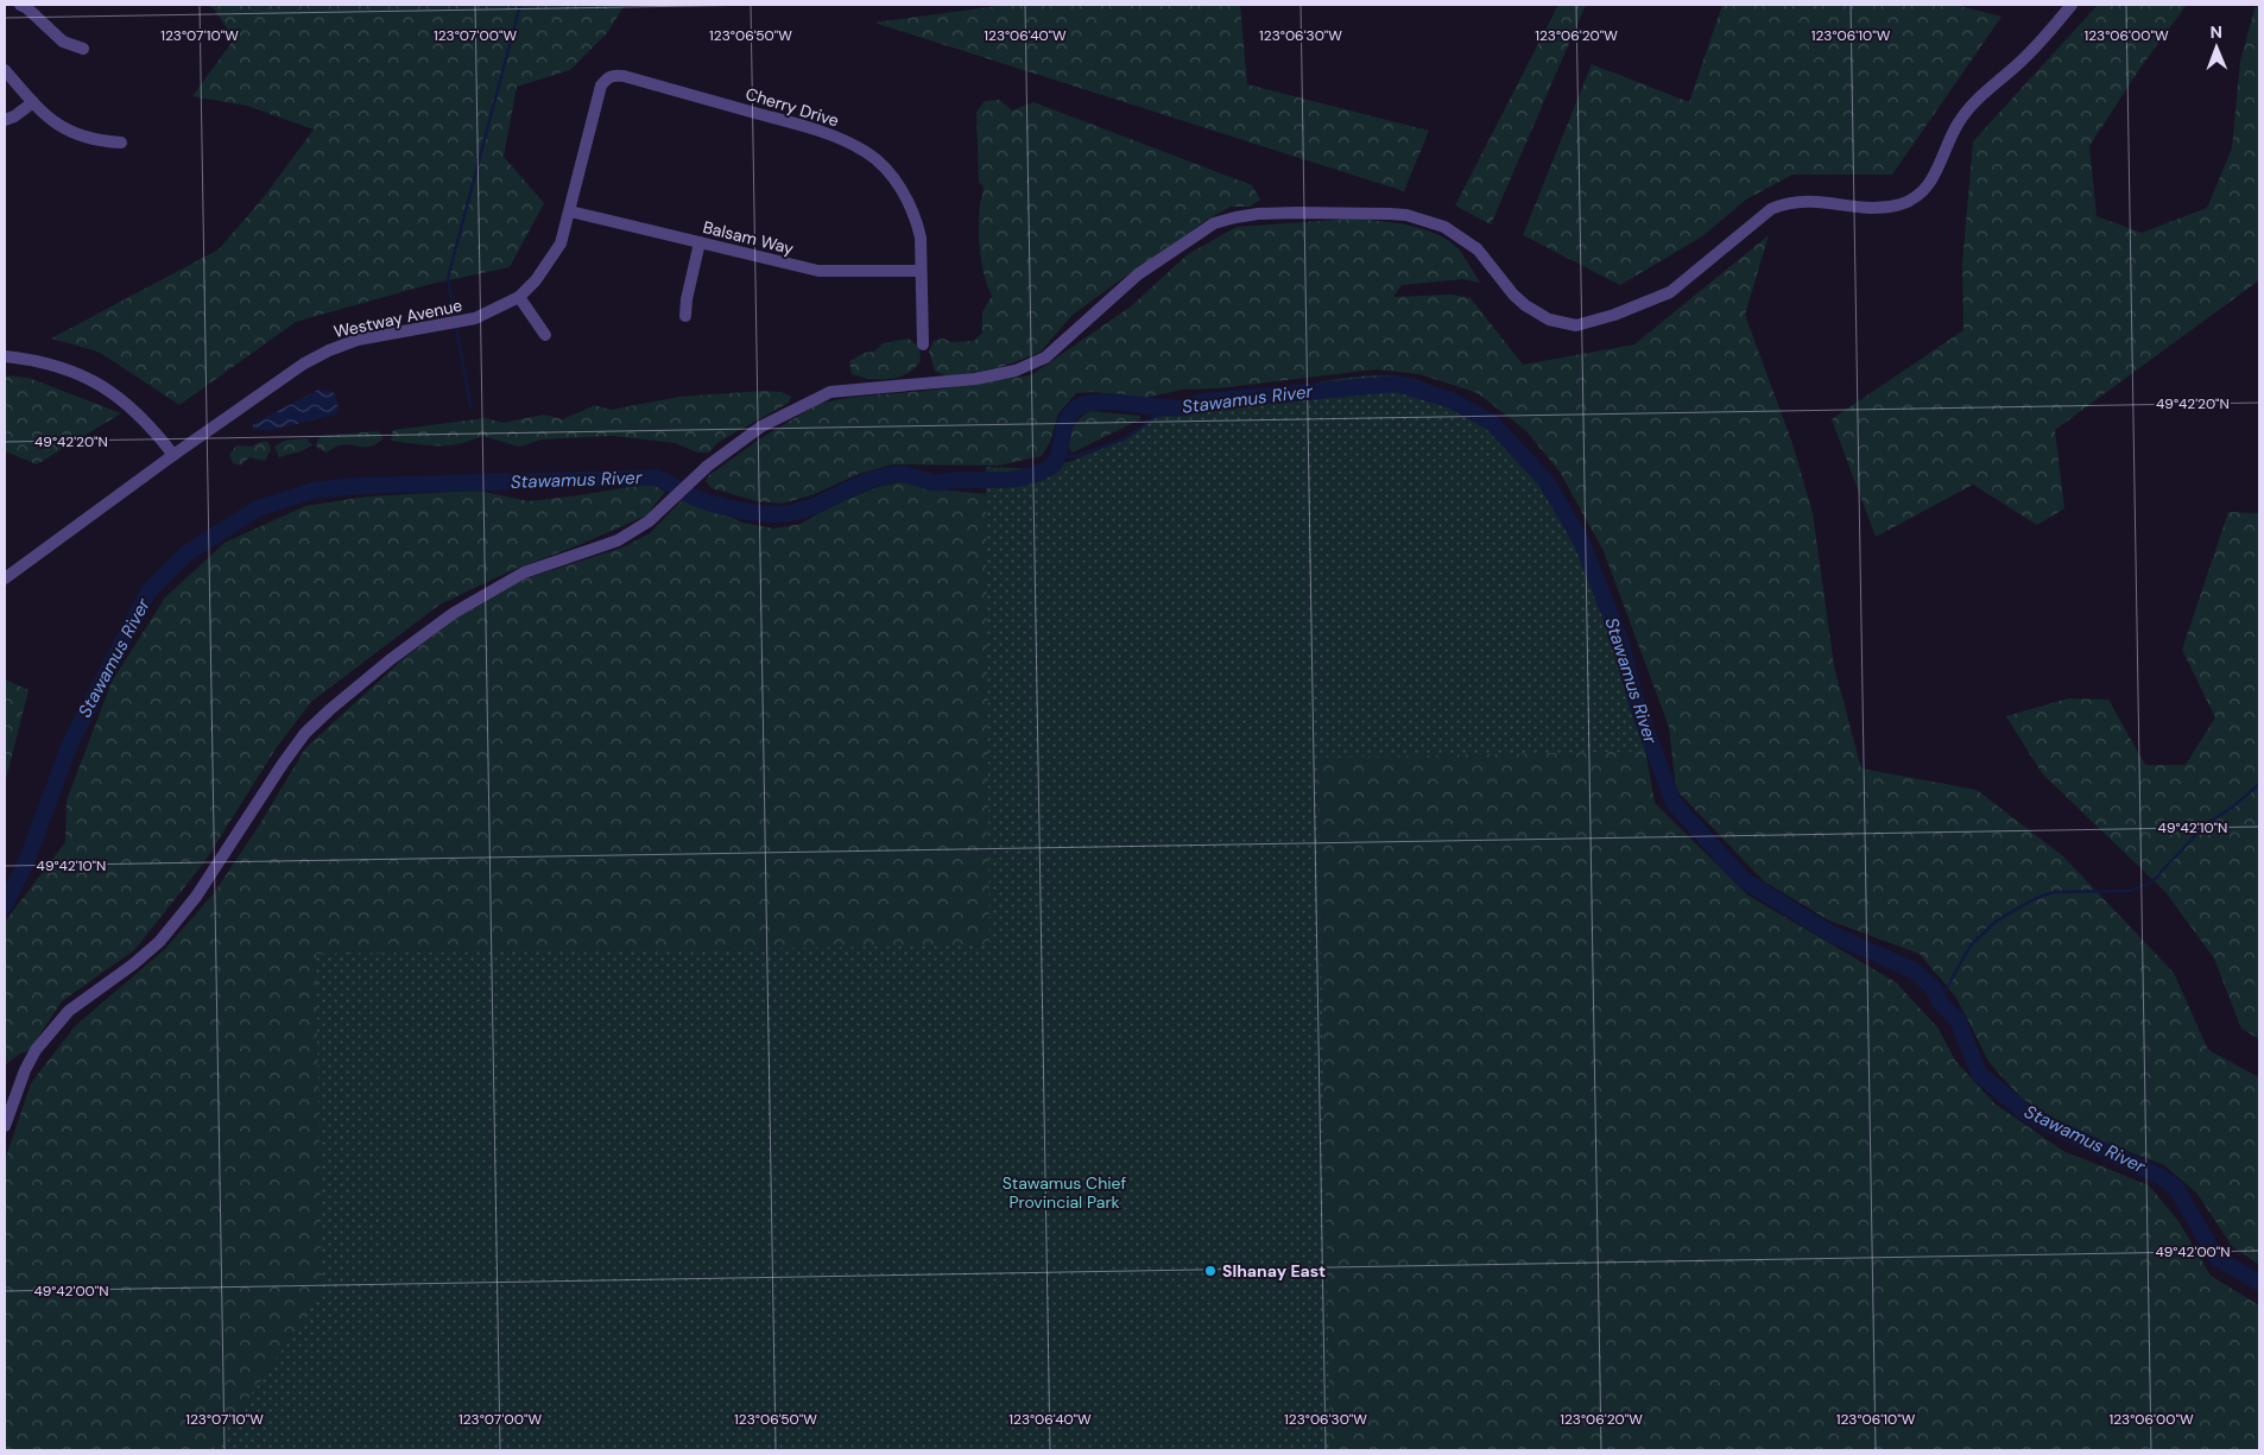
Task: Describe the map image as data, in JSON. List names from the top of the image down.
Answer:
{
  "streets": {
    "street": ["Cherry Drive", "Balsam Way", "Westway Avenue"]
  },
  "crossings": [
    ["Cherry Drive", "Balsam Way"],
    ["Cherry Drive", "Westway Avenue"],
    ["Balsam Way", "Westway Avenue"]
  ],
  "water": ["Stawamus River"],
  "parks": ["Stawamus Chief Provincial Park"],
  "places": ["Slhanay East"],
  "north": "top",
  "coordinates": [
    "123°07'10\"W",
    "123°07'00\"W",
    "123°06'50\"W",
    "123°06'40\"W",
    "123°06'30\"W",
    "123°06'20\"W",
    "123°06'10\"W",
    "123°06'00\"W",
    "49°42'20\"N",
    "49°42'10\"N",
    "49°42'00\"N"
  ]
}
